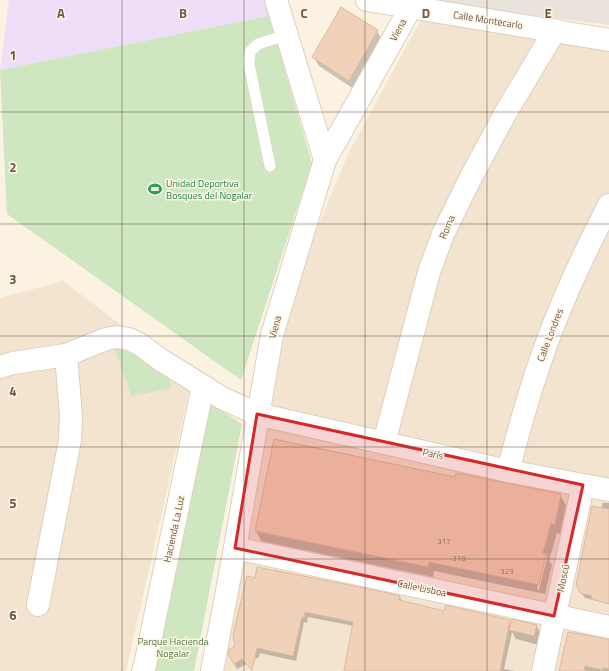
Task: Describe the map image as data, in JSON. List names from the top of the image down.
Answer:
{
  "streets": {
    "street": [
      "Calle Montecarlo",
      "Viena",
      "Roma",
      "Calle Londres",
      "París",
      "Hacienda La Luz",
      "Moscú",
      "Calle Lisboa"
    ]
  },
  "crossings": [
    ["Calle Montecarlo", "Viena"],
    ["Calle Montecarlo", "Roma"],
    ["Viena", "París"],
    ["Viena", "Calle Lisboa"],
    ["Roma", "París"],
    ["Calle Londres", "París"],
    ["París", "Moscú"],
    ["Moscú", "Calle Lisboa"]
  ],
  "parks": ["Parque Hacienda Nogalar"],
  "places": {
    "sports": ["Unidad Deportiva Bosques del Nogalar"]
  },
  "house_numbers": ["317", "319", "323"],
  "grid": {
    "columns": [
      "A",
      "B",
      "C",
      "D",
      "E"
    ],
    "rows": [
      "1",
      "2",
      "3",
      "4",
      "5",
      "6"
    ]
  }
}
